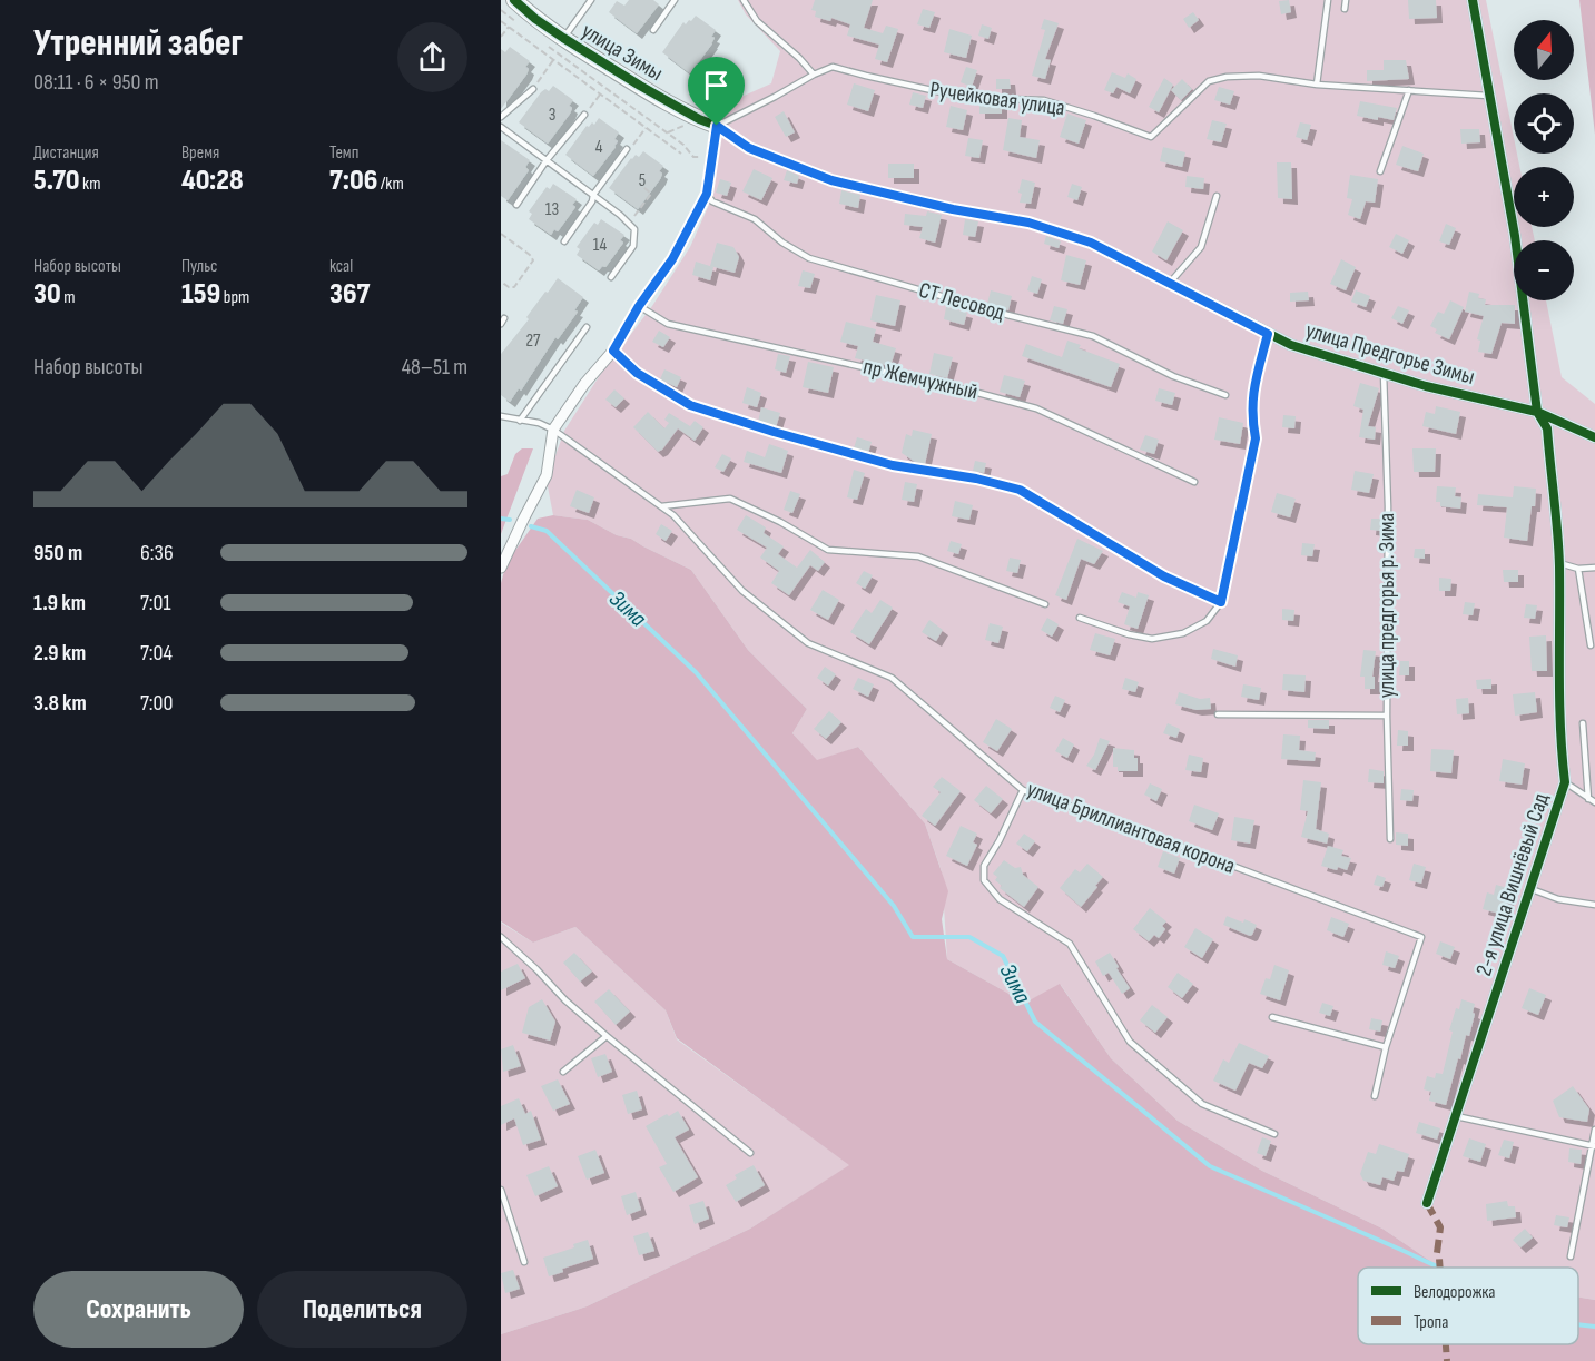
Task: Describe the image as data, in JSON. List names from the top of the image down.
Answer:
{
  "streets": {
    "street": ["улица Зимы", "улица Предгорье Зимы", "2-я улица Вишнёвый Сад"],
    "lane": [
      "Ручейковая улица",
      "СТ Лесовод",
      "пр Жемчужный",
      "улица предгорья р. Зима",
      "улица Бриллиантовая корона"
    ]
  },
  "crossings": [
    ["улица Зимы", "Ручейковая улица"],
    ["улица Зимы", "улица Предгорье Зимы"],
    ["Ручейковая улица", "улица Предгорье Зимы"],
    ["улица Предгорье Зимы", "улица предгорья р. Зима"],
    ["улица Предгорье Зимы", "2-я улица Вишнёвый Сад"]
  ],
  "water": ["Зима"],
  "house_numbers": [
    "3",
    "4",
    "5",
    "13",
    "14",
    "27"
  ],
  "legend": ["Велодорожка", "Тропа"],
  "north": "top",
  "page": {
    "heading": ["Утренний забег", "08:11 · 6 × 950 m"],
    "map_buttons": ["+", "−"],
    "stats": [
      ["Дистанция", "5.70 km"],
      ["Время", "40:28"],
      ["Темп", "7:06 /km"],
      ["Набор высоты", "30 m"],
      ["Пульс", "159 bpm"],
      ["kcal", "367"]
    ],
    "chart": ["Набор высоты", "48–51 m"],
    "list": [
      {
        "name": "950 m",
        "note": "6:36"
      },
      {
        "name": "1.9 km",
        "note": "7:01"
      },
      {
        "name": "2.9 km",
        "note": "7:04"
      },
      {
        "name": "3.8 km",
        "note": "7:00"
      }
    ],
    "buttons": ["Сохранить", "Поделиться"]
  }
}
